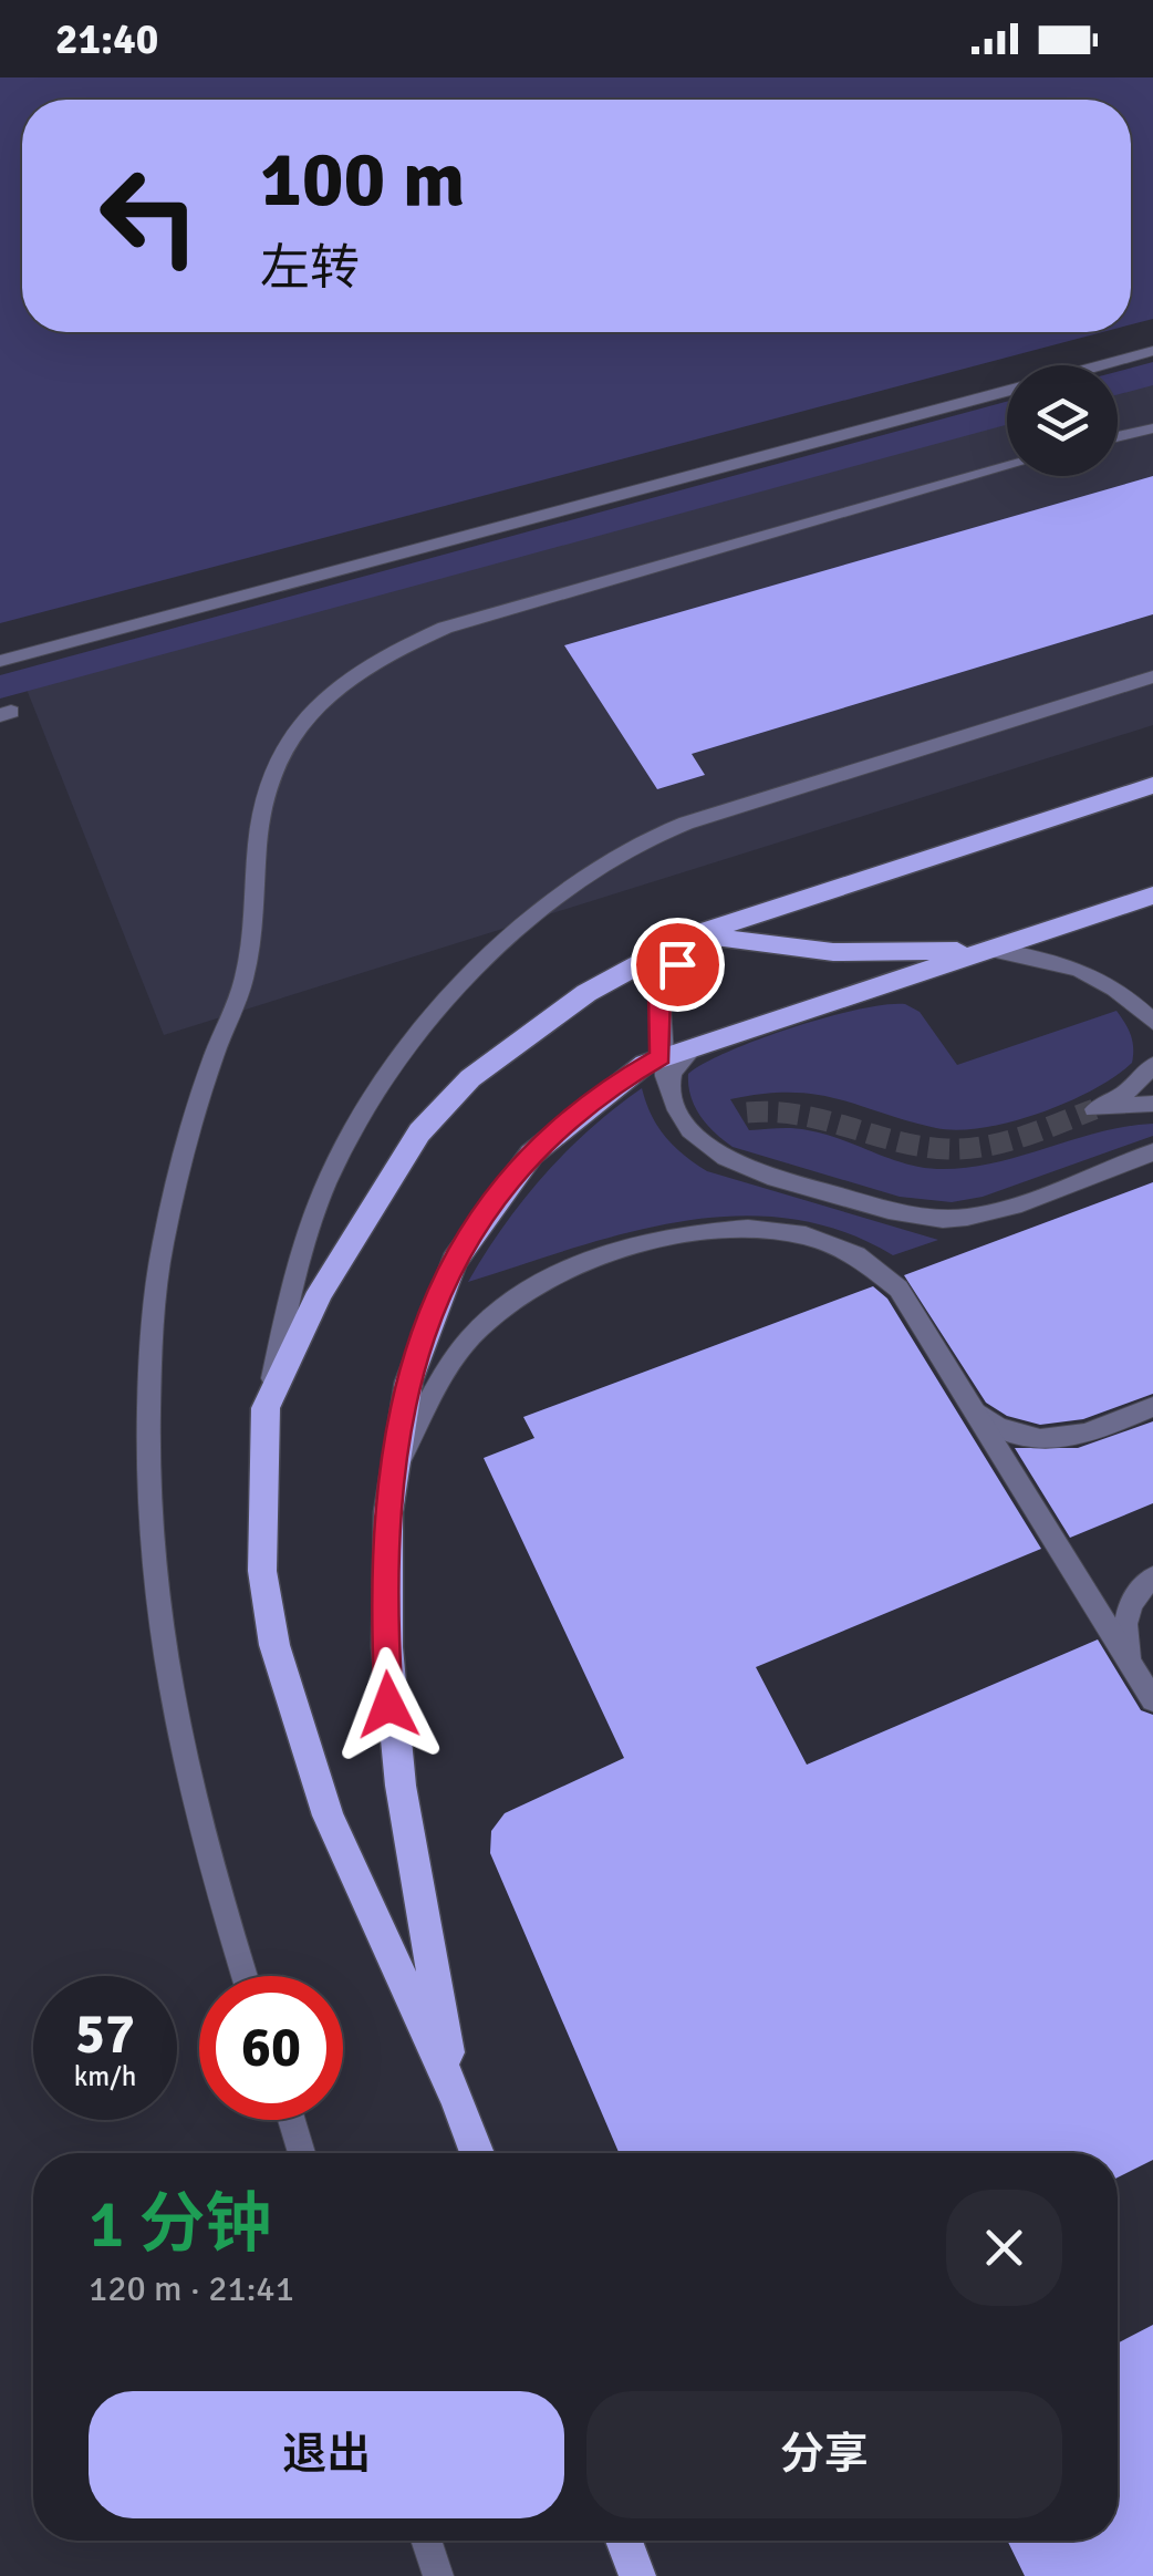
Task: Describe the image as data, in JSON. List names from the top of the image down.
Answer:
{
  "page": {
    "status": "21:40",
    "turn": ["100 m", "左转"],
    "speed": "57 km/h",
    "limit": "60",
    "heading": ["1 分钟", "120 m · 21:41"],
    "buttons": ["退出", "分享"]
  }
}
